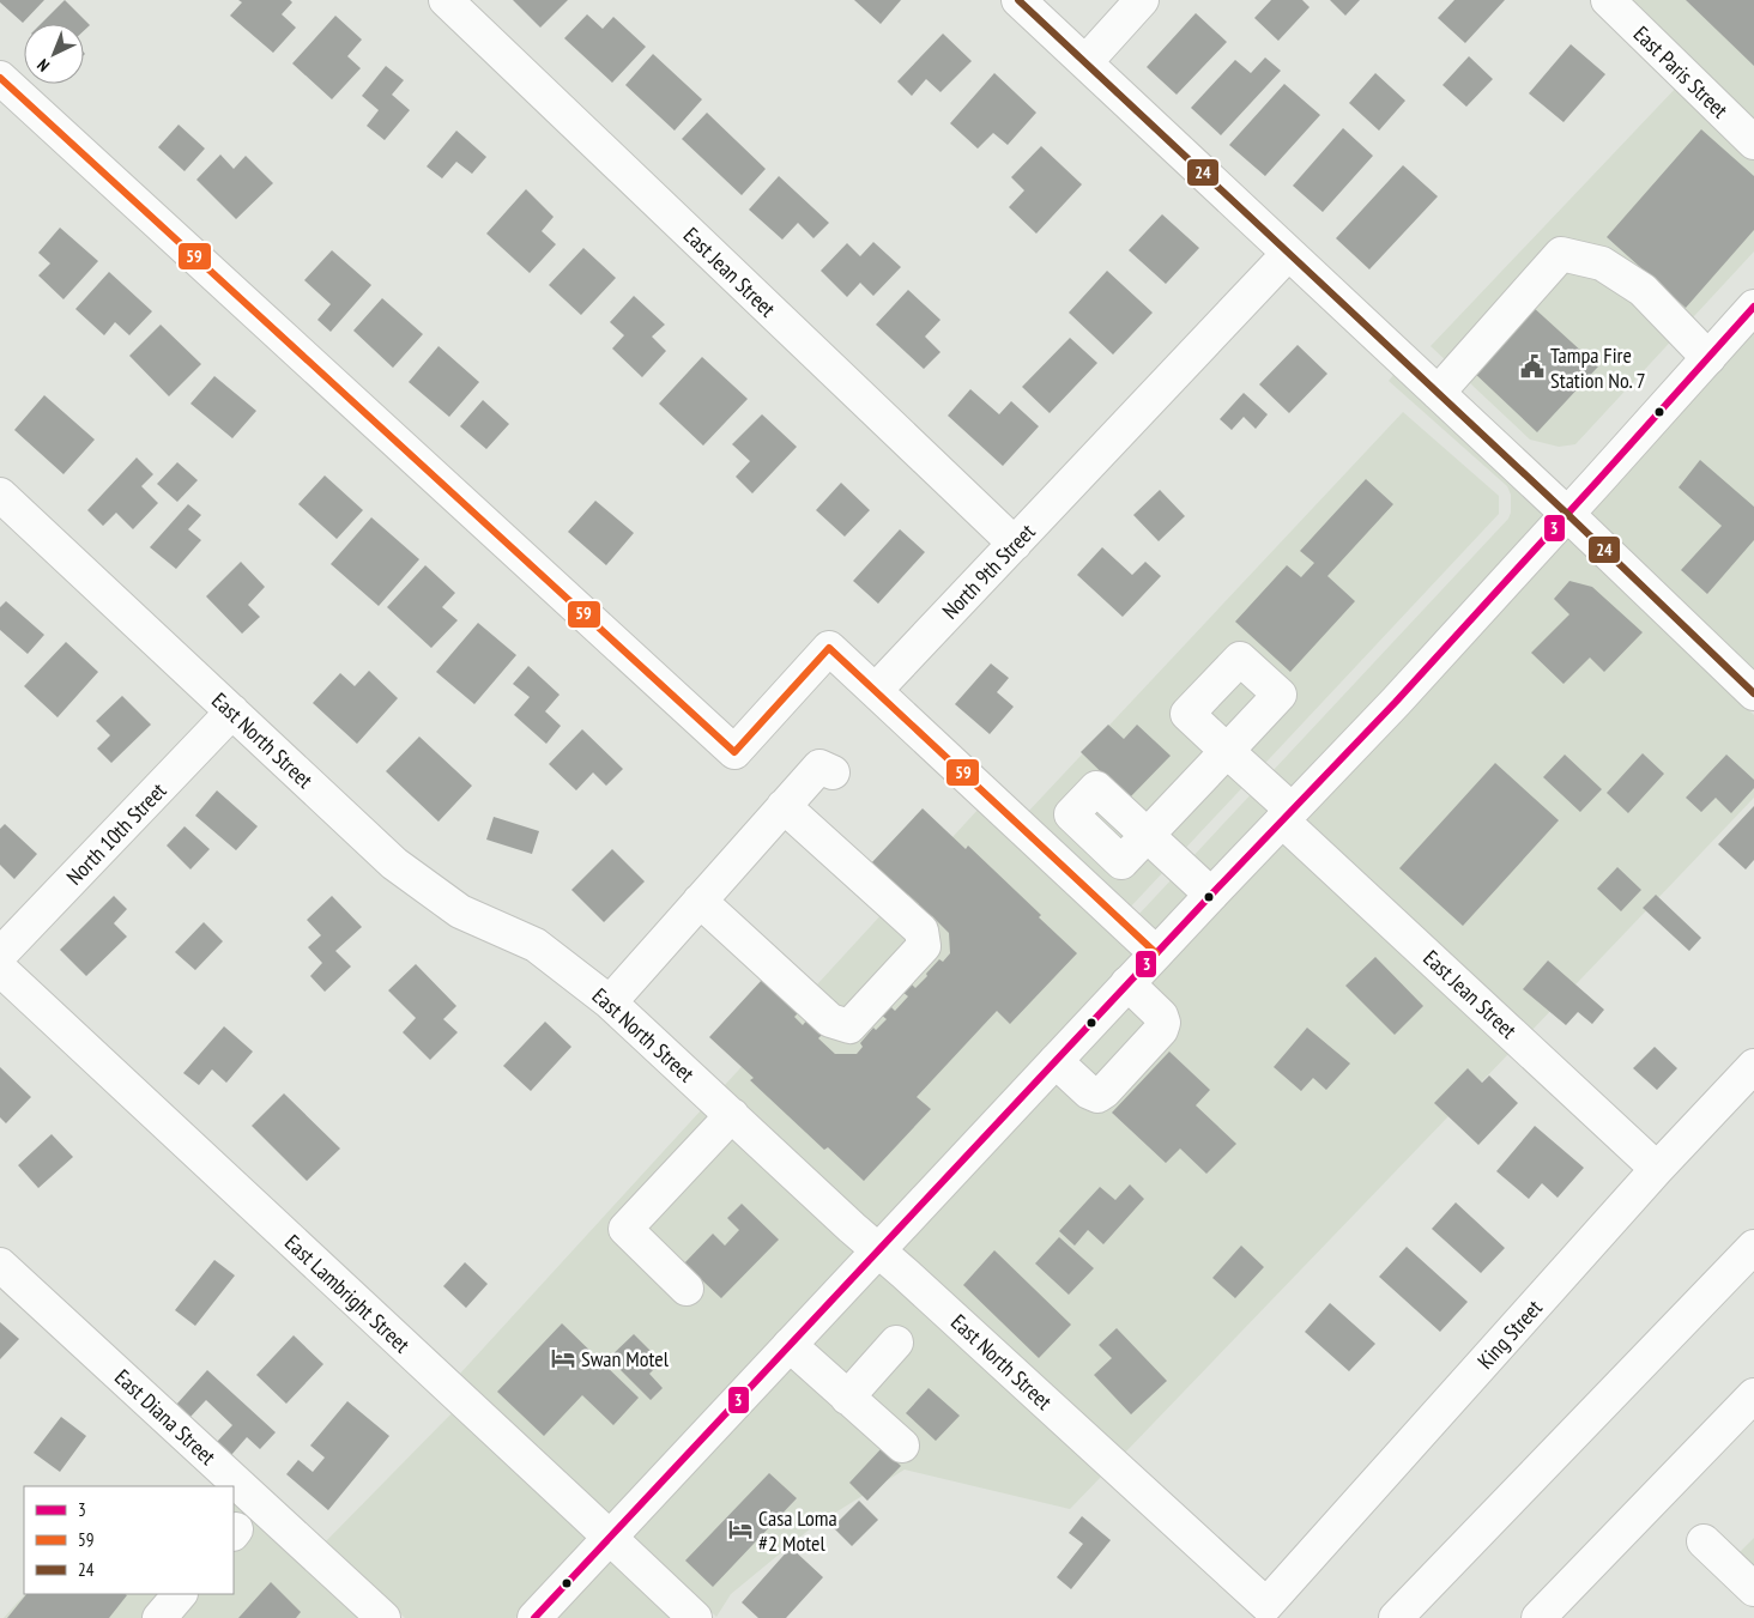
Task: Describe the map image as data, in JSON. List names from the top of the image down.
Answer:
{
  "streets": {
    "main road": [
      "East Paris Street",
      "East Jean Street",
      "North 9th Street",
      "East North Street",
      "North 10th Street",
      "East Lambright Street",
      "King Street",
      "East Diana Street"
    ]
  },
  "crossings": [
    ["East Jean Street", "North 9th Street"],
    ["East Jean Street", "King Street"],
    ["East North Street", "North 10th Street"],
    ["East North Street", "King Street"]
  ],
  "places": {
    "public building": ["Tampa Fire Station No. 7"],
    "hotel": ["Swan Motel", "Casa Loma #2 Motel"]
  },
  "lines": ["transit line 24", "transit line 59", "transit line 3"],
  "legend": ["3", "59", "24"],
  "north": "bottom left"
}
